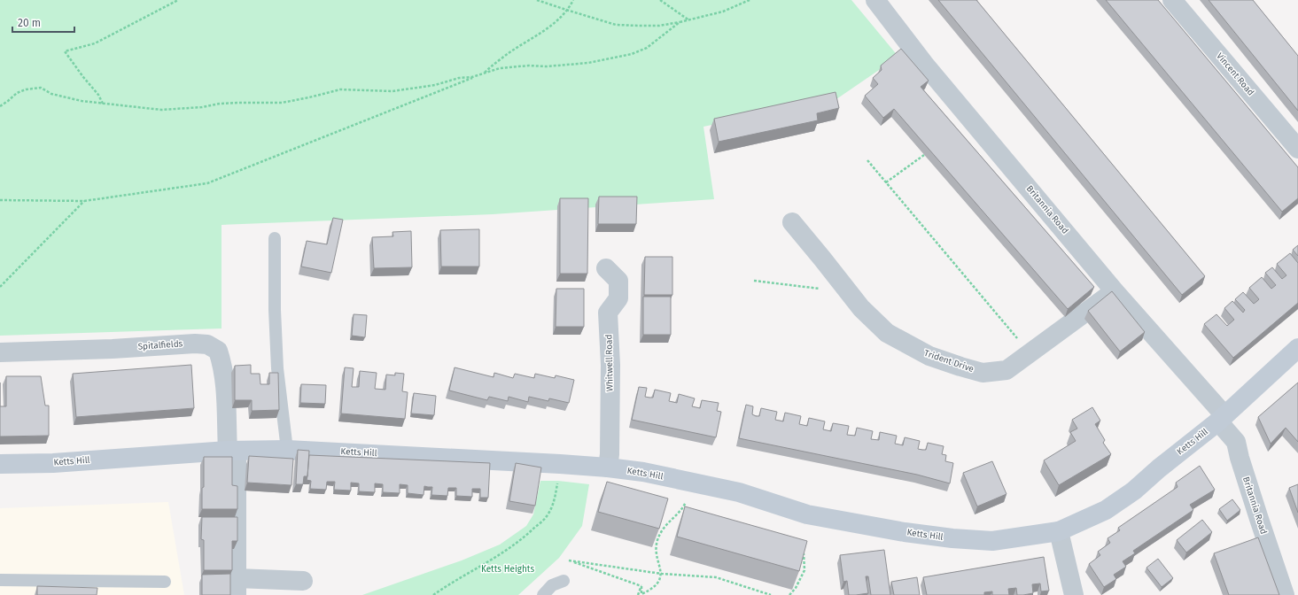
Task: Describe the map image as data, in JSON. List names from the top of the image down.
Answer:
{
  "streets": {
    "main road": ["Ketts Hill"],
    "street": [
      "Vincent Road",
      "Britannia Road",
      "Spitalfields",
      "Trident Drive",
      "Whitwell Road"
    ]
  },
  "crossings": [
    ["Britannia Road", "Trident Drive"],
    ["Britannia Road", "Ketts Hill"],
    ["Spitalfields", "Ketts Hill"],
    ["Whitwell Road", "Ketts Hill"]
  ],
  "parks": ["Ketts Heights"],
  "scale_bar": "20 m"
}
